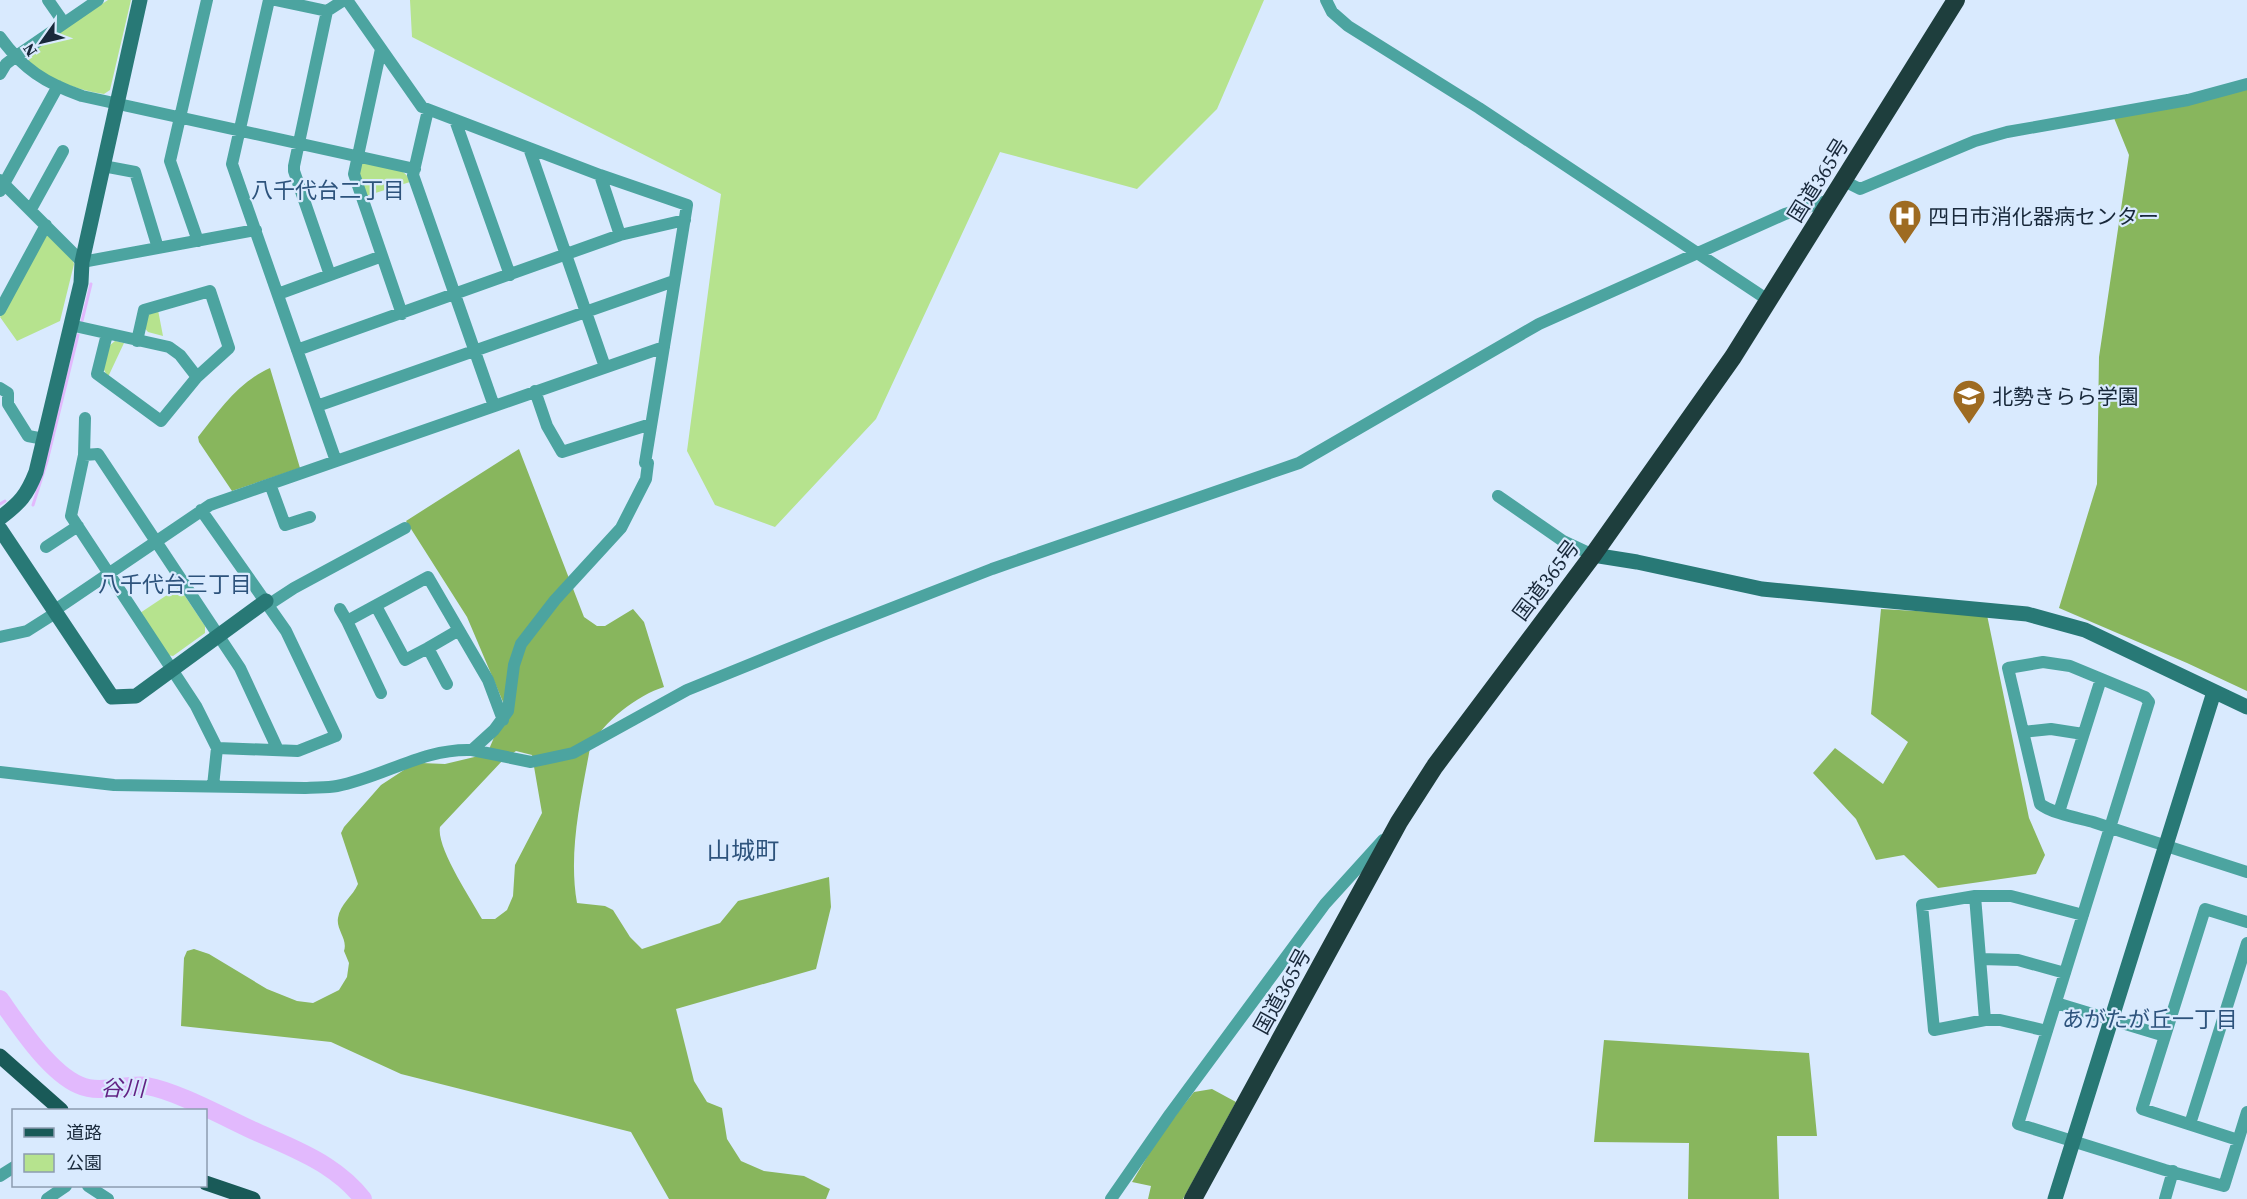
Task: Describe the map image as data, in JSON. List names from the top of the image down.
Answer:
{
  "streets": {
    "highway": ["国道365号"]
  },
  "districts": [
    "八千代台二丁目",
    "八千代台三丁目",
    "山城町",
    "あがたが丘一丁目"
  ],
  "water": ["谷川"],
  "places": {
    "hospital": ["四日市消化器病センター"],
    "school or university": ["北勢きらら学園"]
  },
  "legend": ["道路", "公園"],
  "north": "bottom left"
}
